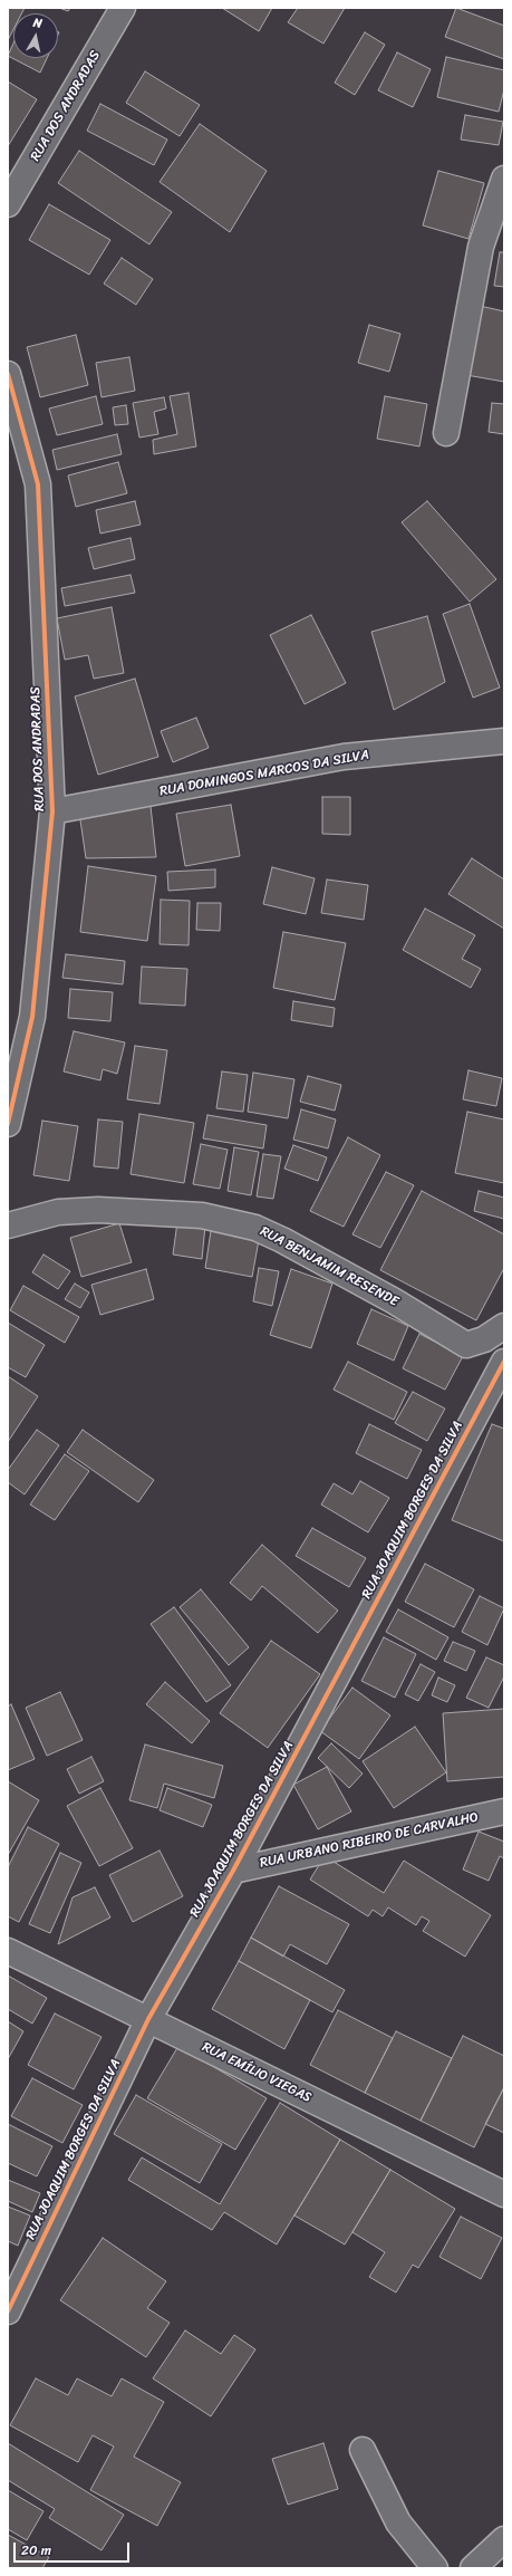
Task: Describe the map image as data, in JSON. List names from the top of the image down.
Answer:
{
  "streets": {
    "street": [
      "RUA DOS ANDRADAS",
      "RUA DOMINGOS MARCOS DA SILVA",
      "RUA BENJAMIM RESENDE",
      "RUA JOAQUIM BORGES DA SILVA",
      "RUA URBANO RIBEIRO DE CARVALHO",
      "RUA EMÍLIO VIEGAS"
    ]
  },
  "crossings": [
    ["RUA DOS ANDRADAS", "RUA DOMINGOS MARCOS DA SILVA"],
    ["RUA JOAQUIM BORGES DA SILVA", "RUA URBANO RIBEIRO DE CARVALHO"],
    ["RUA JOAQUIM BORGES DA SILVA", "RUA EMÍLIO VIEGAS"]
  ],
  "scale_bar": "20 m",
  "north": "top"
}
